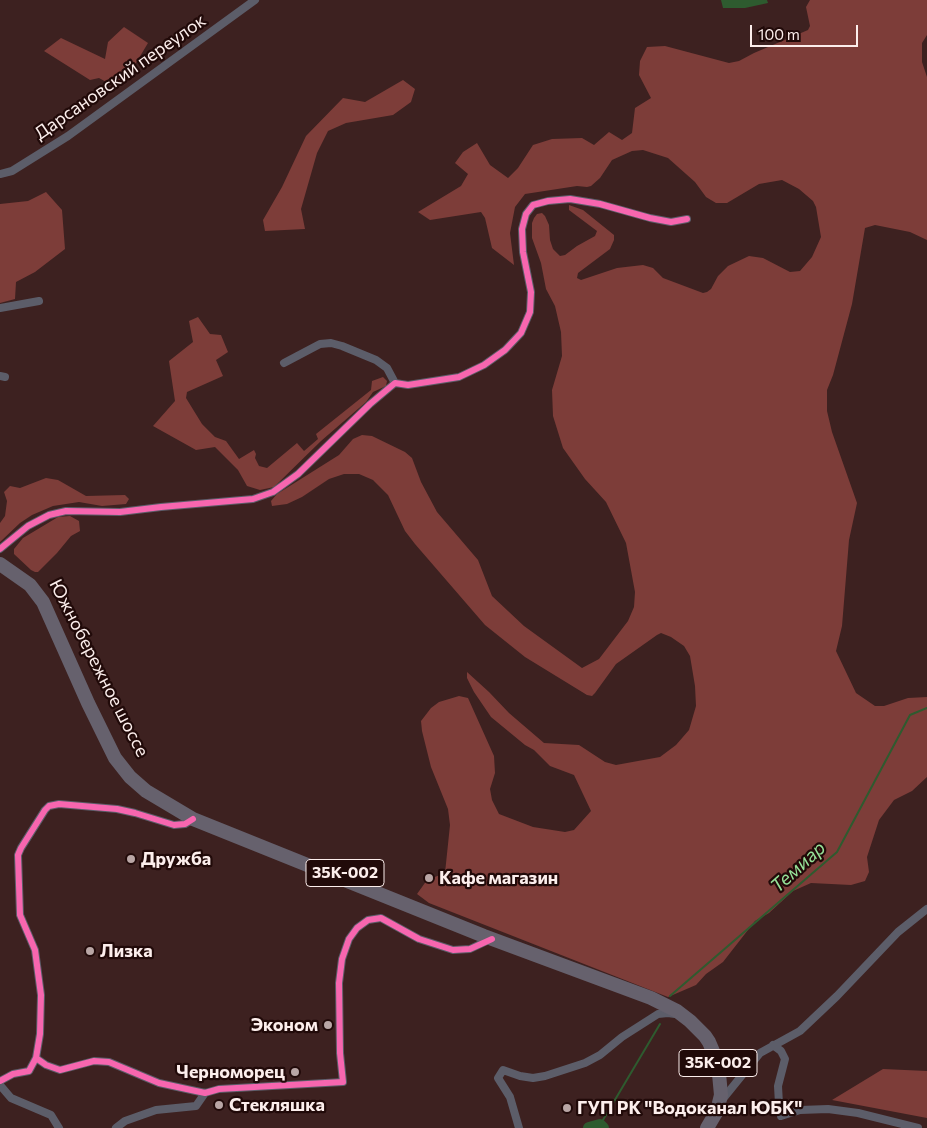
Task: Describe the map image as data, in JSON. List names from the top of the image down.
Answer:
{
  "streets": {
    "highway": ["Южнобережное шоссе", "35К-002"],
    "street": ["Дарсановский переулок"]
  },
  "water": ["Темиар"],
  "places": [
    "Дружба",
    "Кафе магазин",
    "Лизка",
    "Эконом",
    "Черноморец",
    "Стекляшка",
    "ГУП РК \"Водоканал ЮБК\""
  ],
  "scale_bar": "100 m"
}
